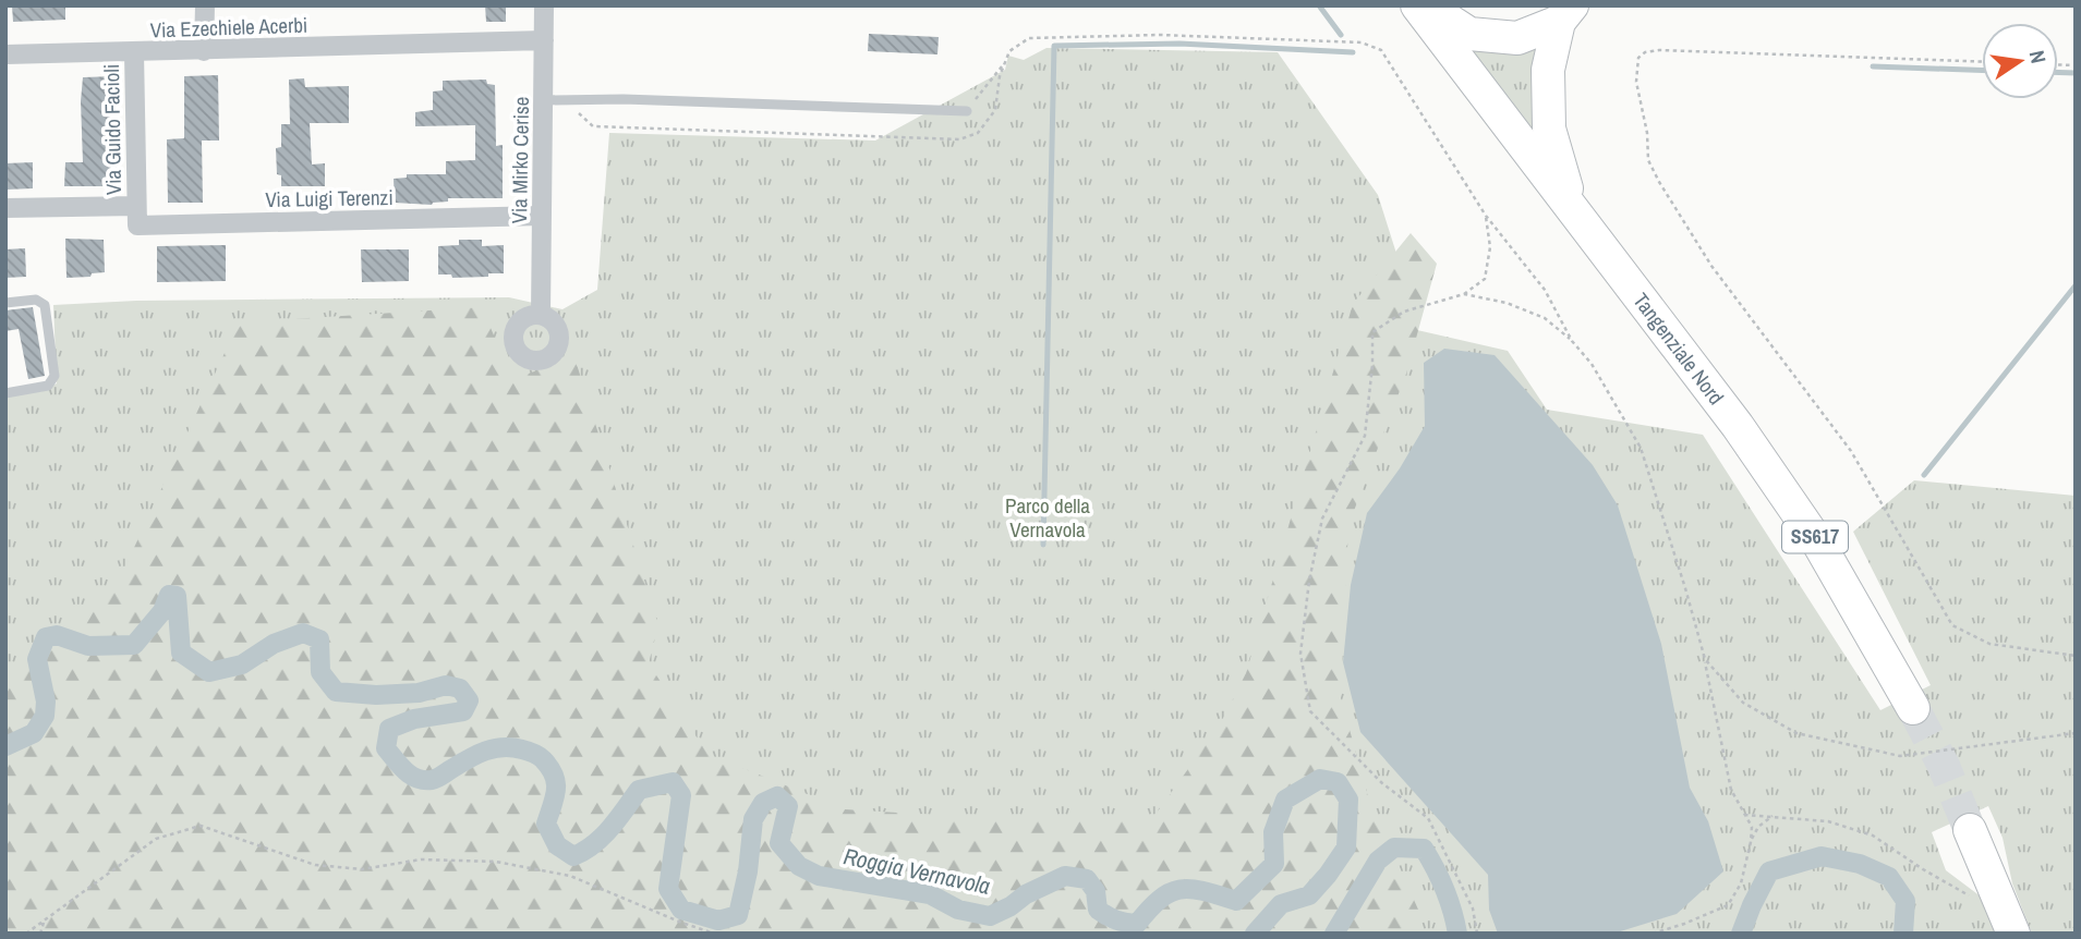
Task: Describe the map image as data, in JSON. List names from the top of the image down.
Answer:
{
  "streets": {
    "highway": ["Tangenziale Nord", "SS617"],
    "street": [
      "Via Ezechiele Acerbi",
      "Via Guido Facioli",
      "Via Mirko Cerise",
      "Via Luigi Terenzi"
    ]
  },
  "crossings": [
    ["Via Ezechiele Acerbi", "Via Guido Facioli"],
    ["Via Ezechiele Acerbi", "Via Mirko Cerise"],
    ["Via Guido Facioli", "Via Luigi Terenzi"],
    ["Via Mirko Cerise", "Via Luigi Terenzi"]
  ],
  "water": ["Roggia Vernavola"],
  "parks": ["Parco della Vernavola"],
  "north": "right"
}
